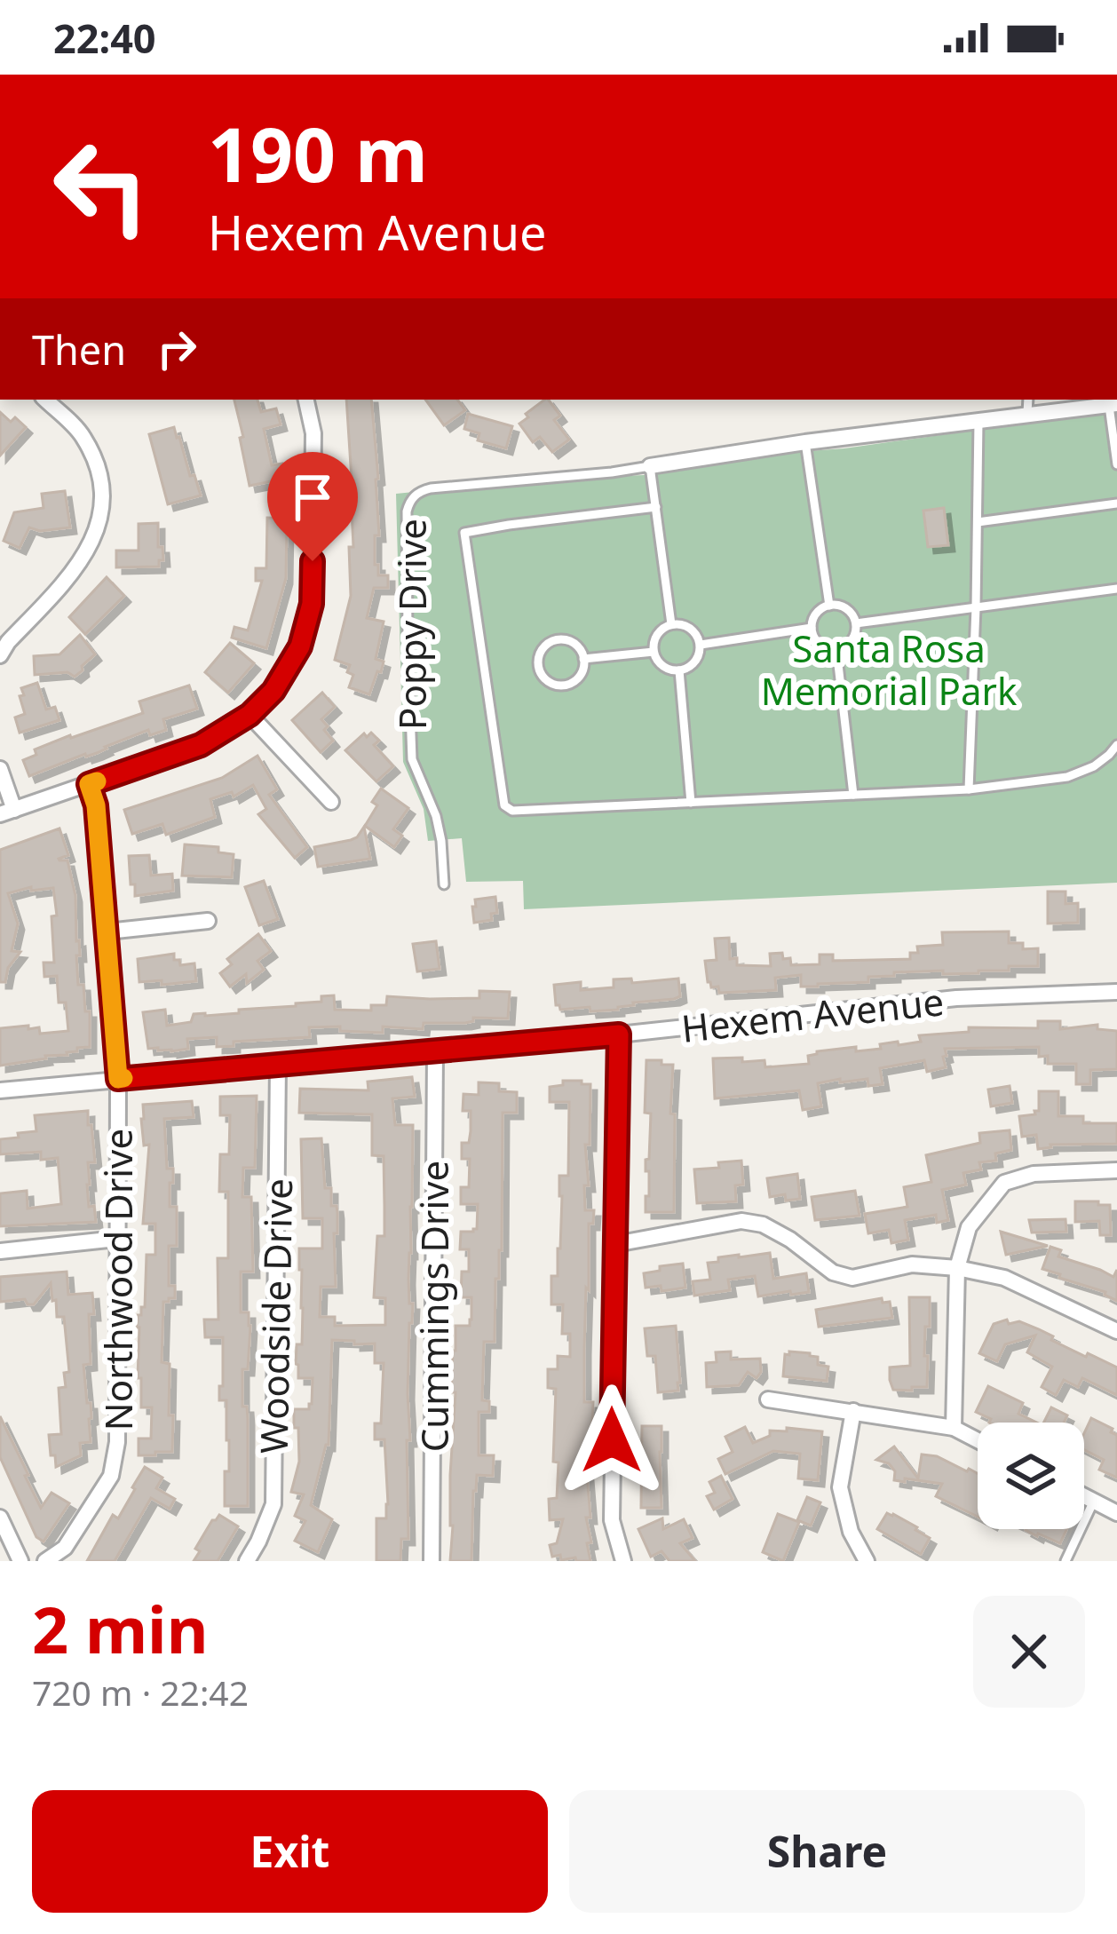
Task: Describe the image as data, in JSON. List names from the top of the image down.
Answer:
{
  "streets": {
    "street": [
      "Hexem Avenue",
      "Northwood Drive",
      "Cummings Drive",
      "Woodside Drive"
    ],
    "lane": ["Poppy Drive"]
  },
  "crossings": [
    ["Hexem Avenue", "Northwood Drive"],
    ["Hexem Avenue", "Cummings Drive"],
    ["Hexem Avenue", "Woodside Drive"]
  ],
  "parks": ["Santa Rosa Memorial Park"],
  "page": {
    "status": "22:40",
    "turn": ["190 m", "Hexem Avenue"],
    "then": "Then",
    "heading": ["2 min", "720 m · 22:42"],
    "buttons": ["Exit", "Share"]
  }
}
